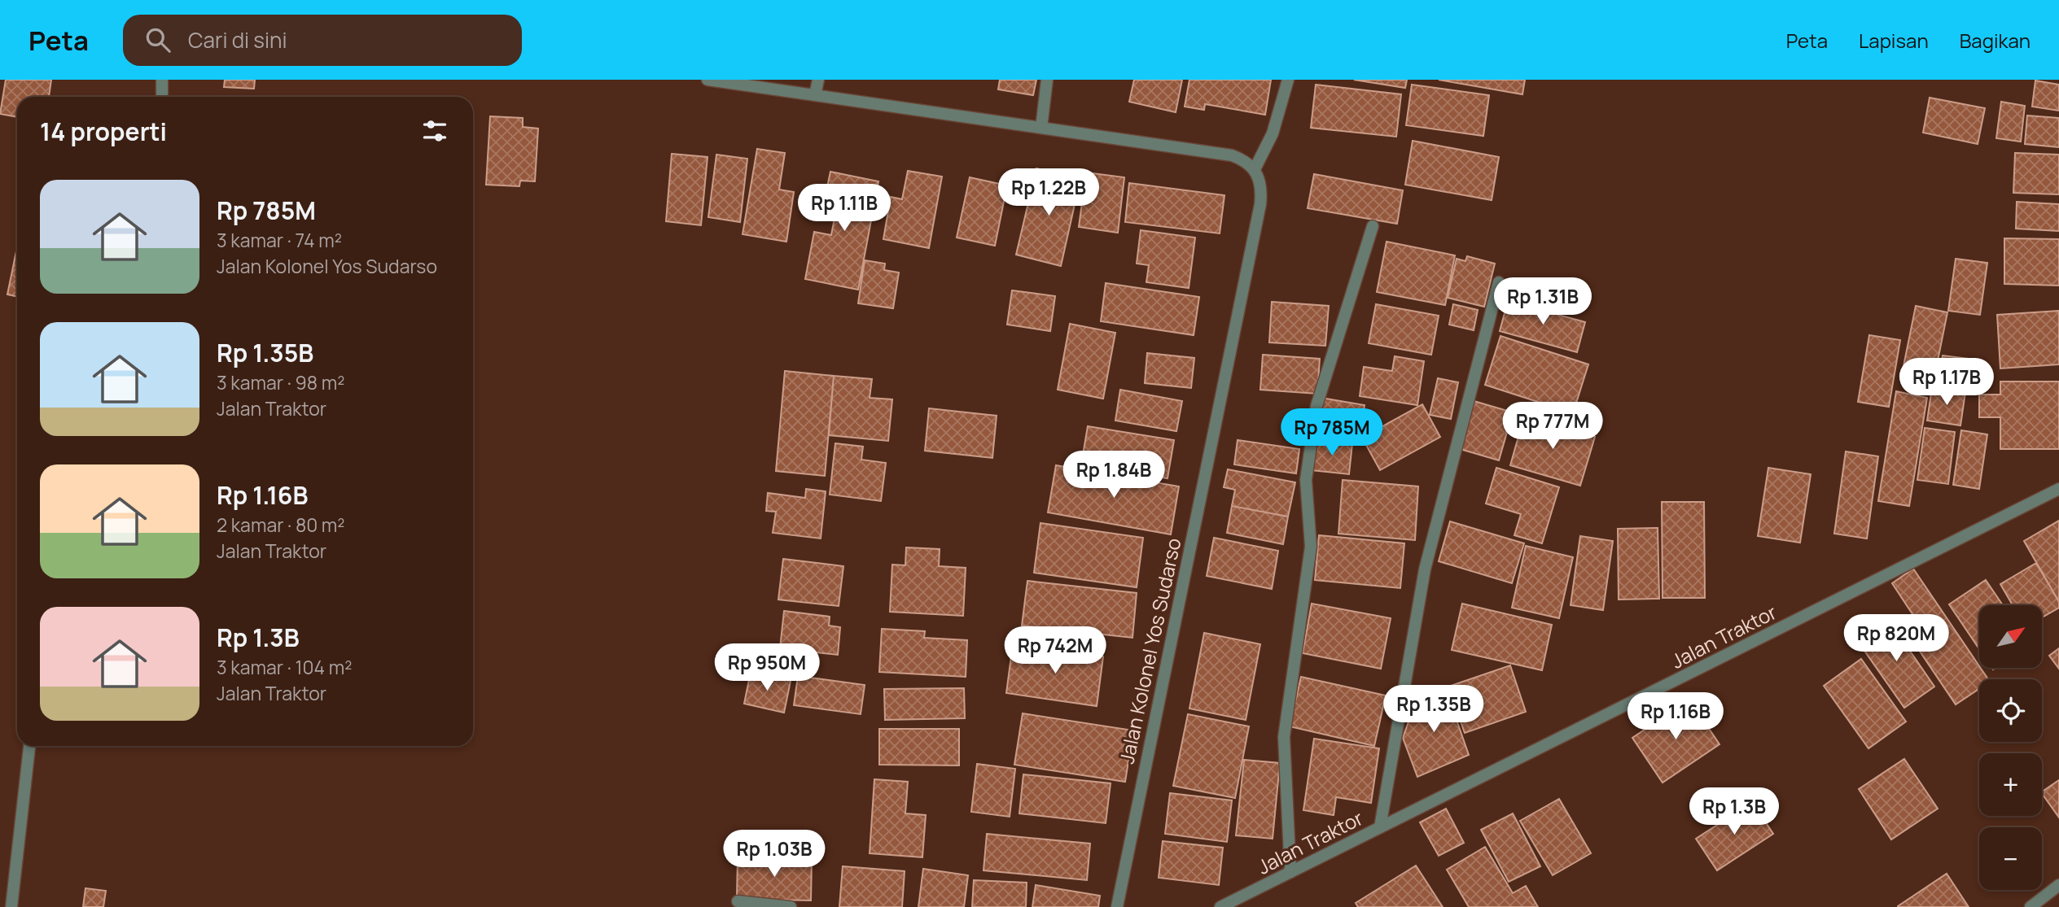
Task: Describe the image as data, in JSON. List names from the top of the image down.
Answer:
{
  "streets": {
    "street": ["Jalan Traktor", "Jalan Kolonel Yos Sudarso"]
  },
  "north": "top right",
  "page": {
    "header": "Peta",
    "search": "Cari di sini",
    "nav": ["Peta", "Lapisan", "Bagikan"],
    "heading": "14 properti",
    "list": [
      {
        "name": "Rp 785M",
        "note": "3 kamar · 74 m² · Jalan Kolonel Yos Sudarso"
      },
      {
        "name": "Rp 1.35B",
        "note": "3 kamar · 98 m² · Jalan Traktor"
      },
      {
        "name": "Rp 1.16B",
        "note": "2 kamar · 80 m² · Jalan Traktor"
      },
      {
        "name": "Rp 1.3B",
        "note": "3 kamar · 104 m² · Jalan Traktor"
      }
    ],
    "price": [
      "Rp 1.22B",
      "Rp 1.11B",
      "Rp 1.31B",
      "Rp 1.17B",
      "Rp 777M",
      "Rp 785M",
      "Rp 1.84B",
      "Rp 820M",
      "Rp 742M",
      "Rp 950M",
      "Rp 1.35B",
      "Rp 1.16B",
      "Rp 1.3B",
      "Rp 1.03B"
    ],
    "map_buttons": ["+", "−"]
  }
}
